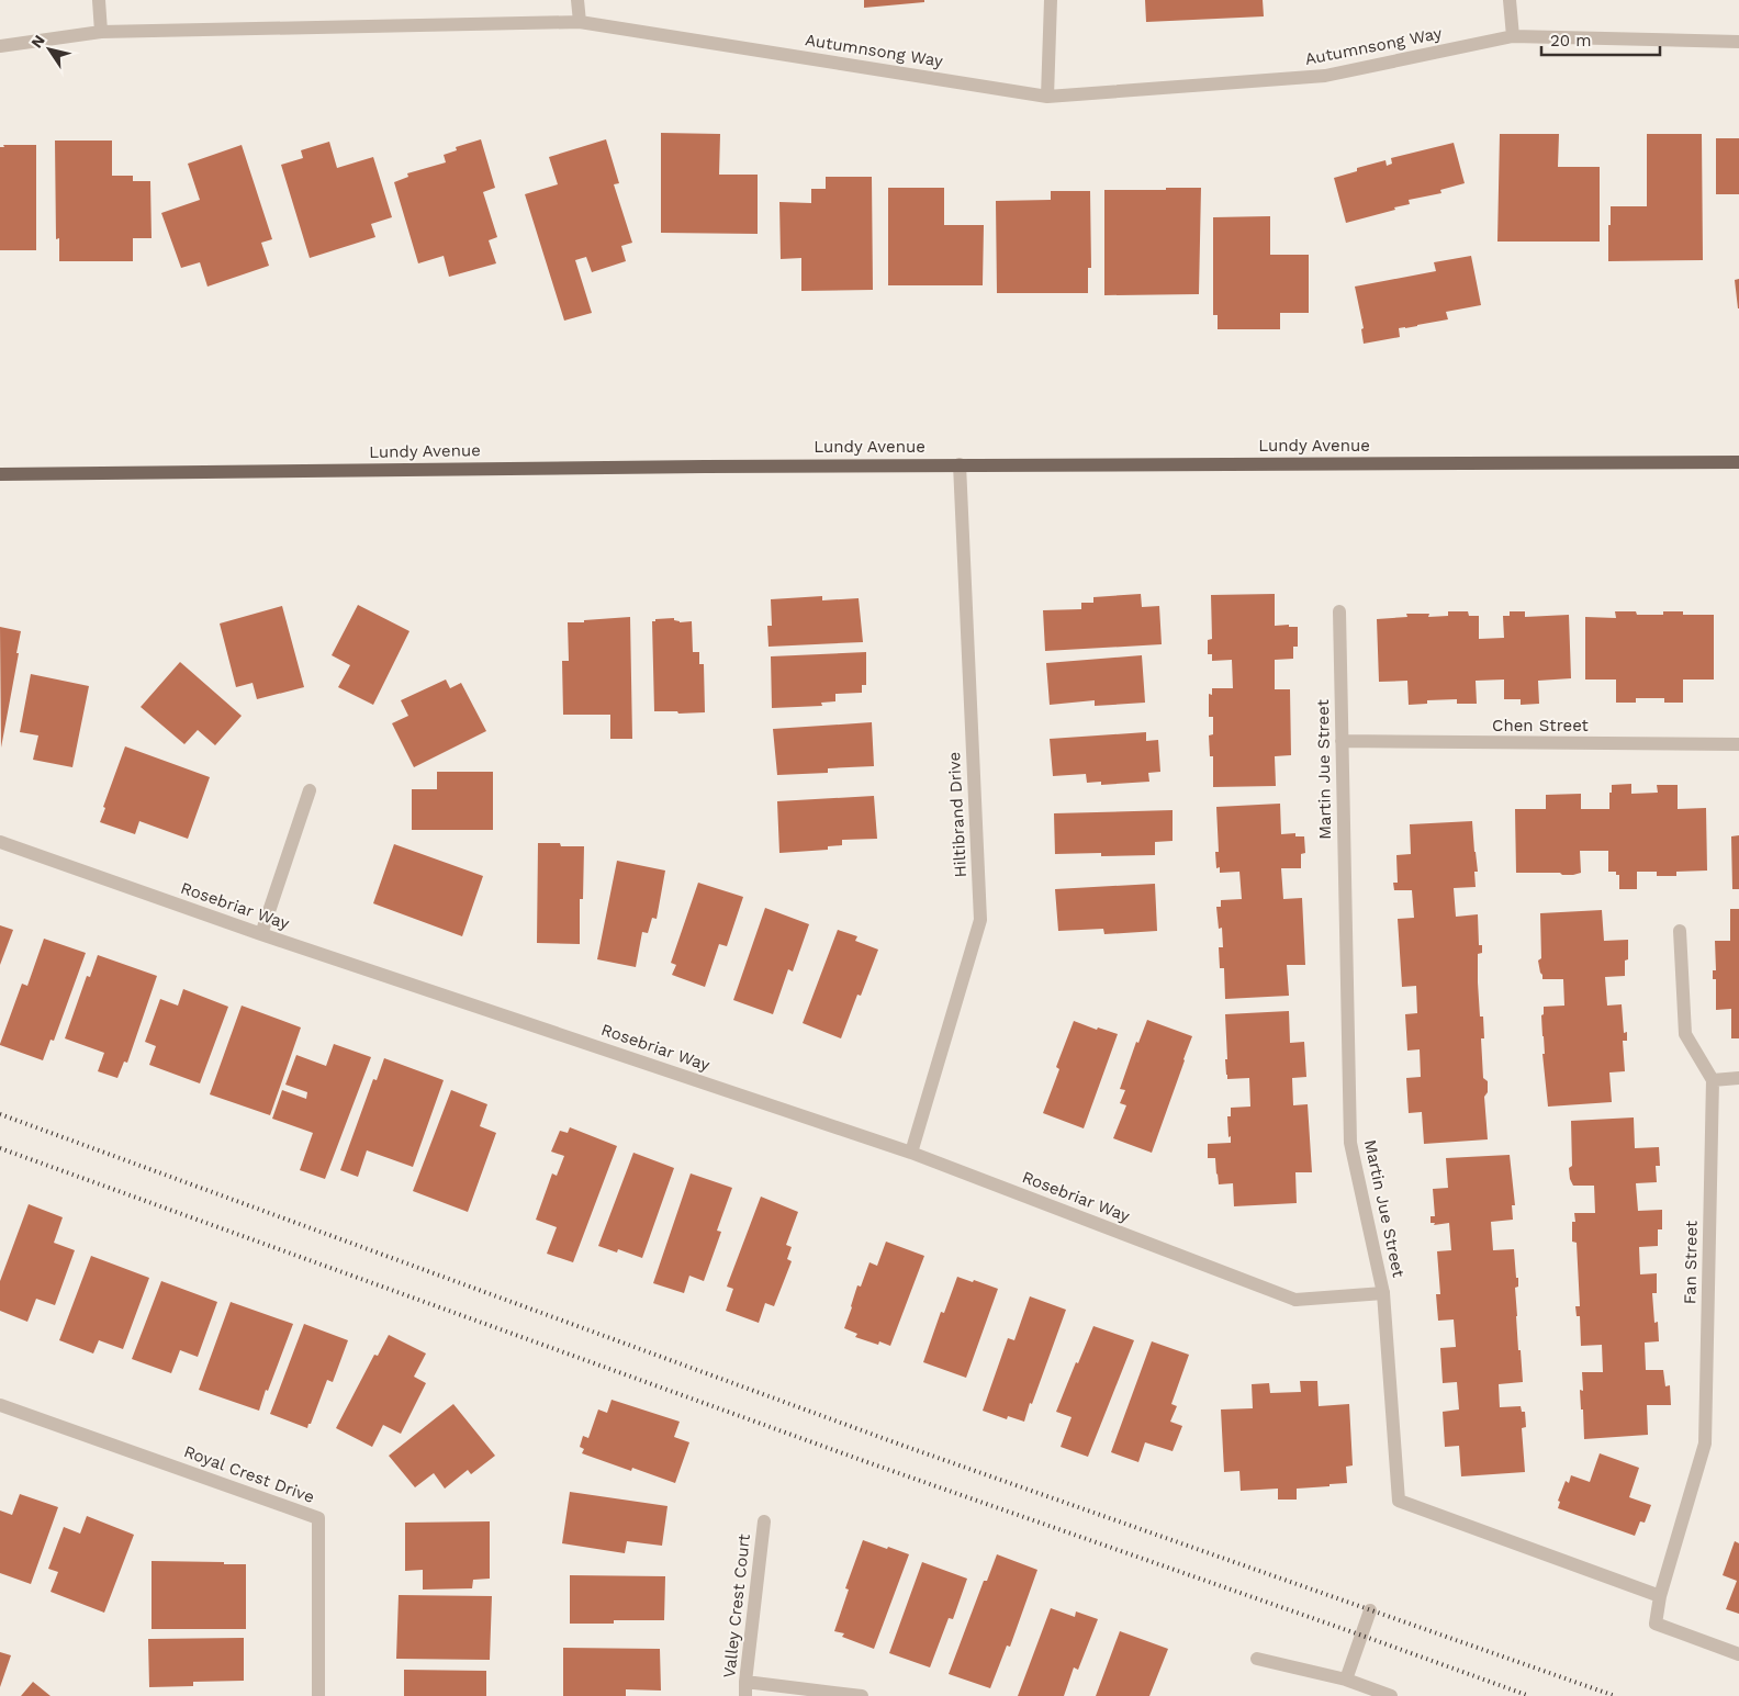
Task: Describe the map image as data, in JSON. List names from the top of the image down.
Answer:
{
  "streets": {
    "main road": ["Lundy Avenue"],
    "street": [
      "Autumnsong Way",
      "Chen Street",
      "Martin Jue Street",
      "Hiltibrand Drive",
      "Rosebriar Way",
      "Fan Street",
      "Royal Crest Drive",
      "Valley Crest Court"
    ]
  },
  "crossings": [
    ["Lundy Avenue", "Hiltibrand Drive"],
    ["Chen Street", "Martin Jue Street"],
    ["Martin Jue Street", "Rosebriar Way"],
    ["Martin Jue Street", "Fan Street"],
    ["Hiltibrand Drive", "Rosebriar Way"]
  ],
  "scale_bar": "20 m",
  "north": "top left"
}
